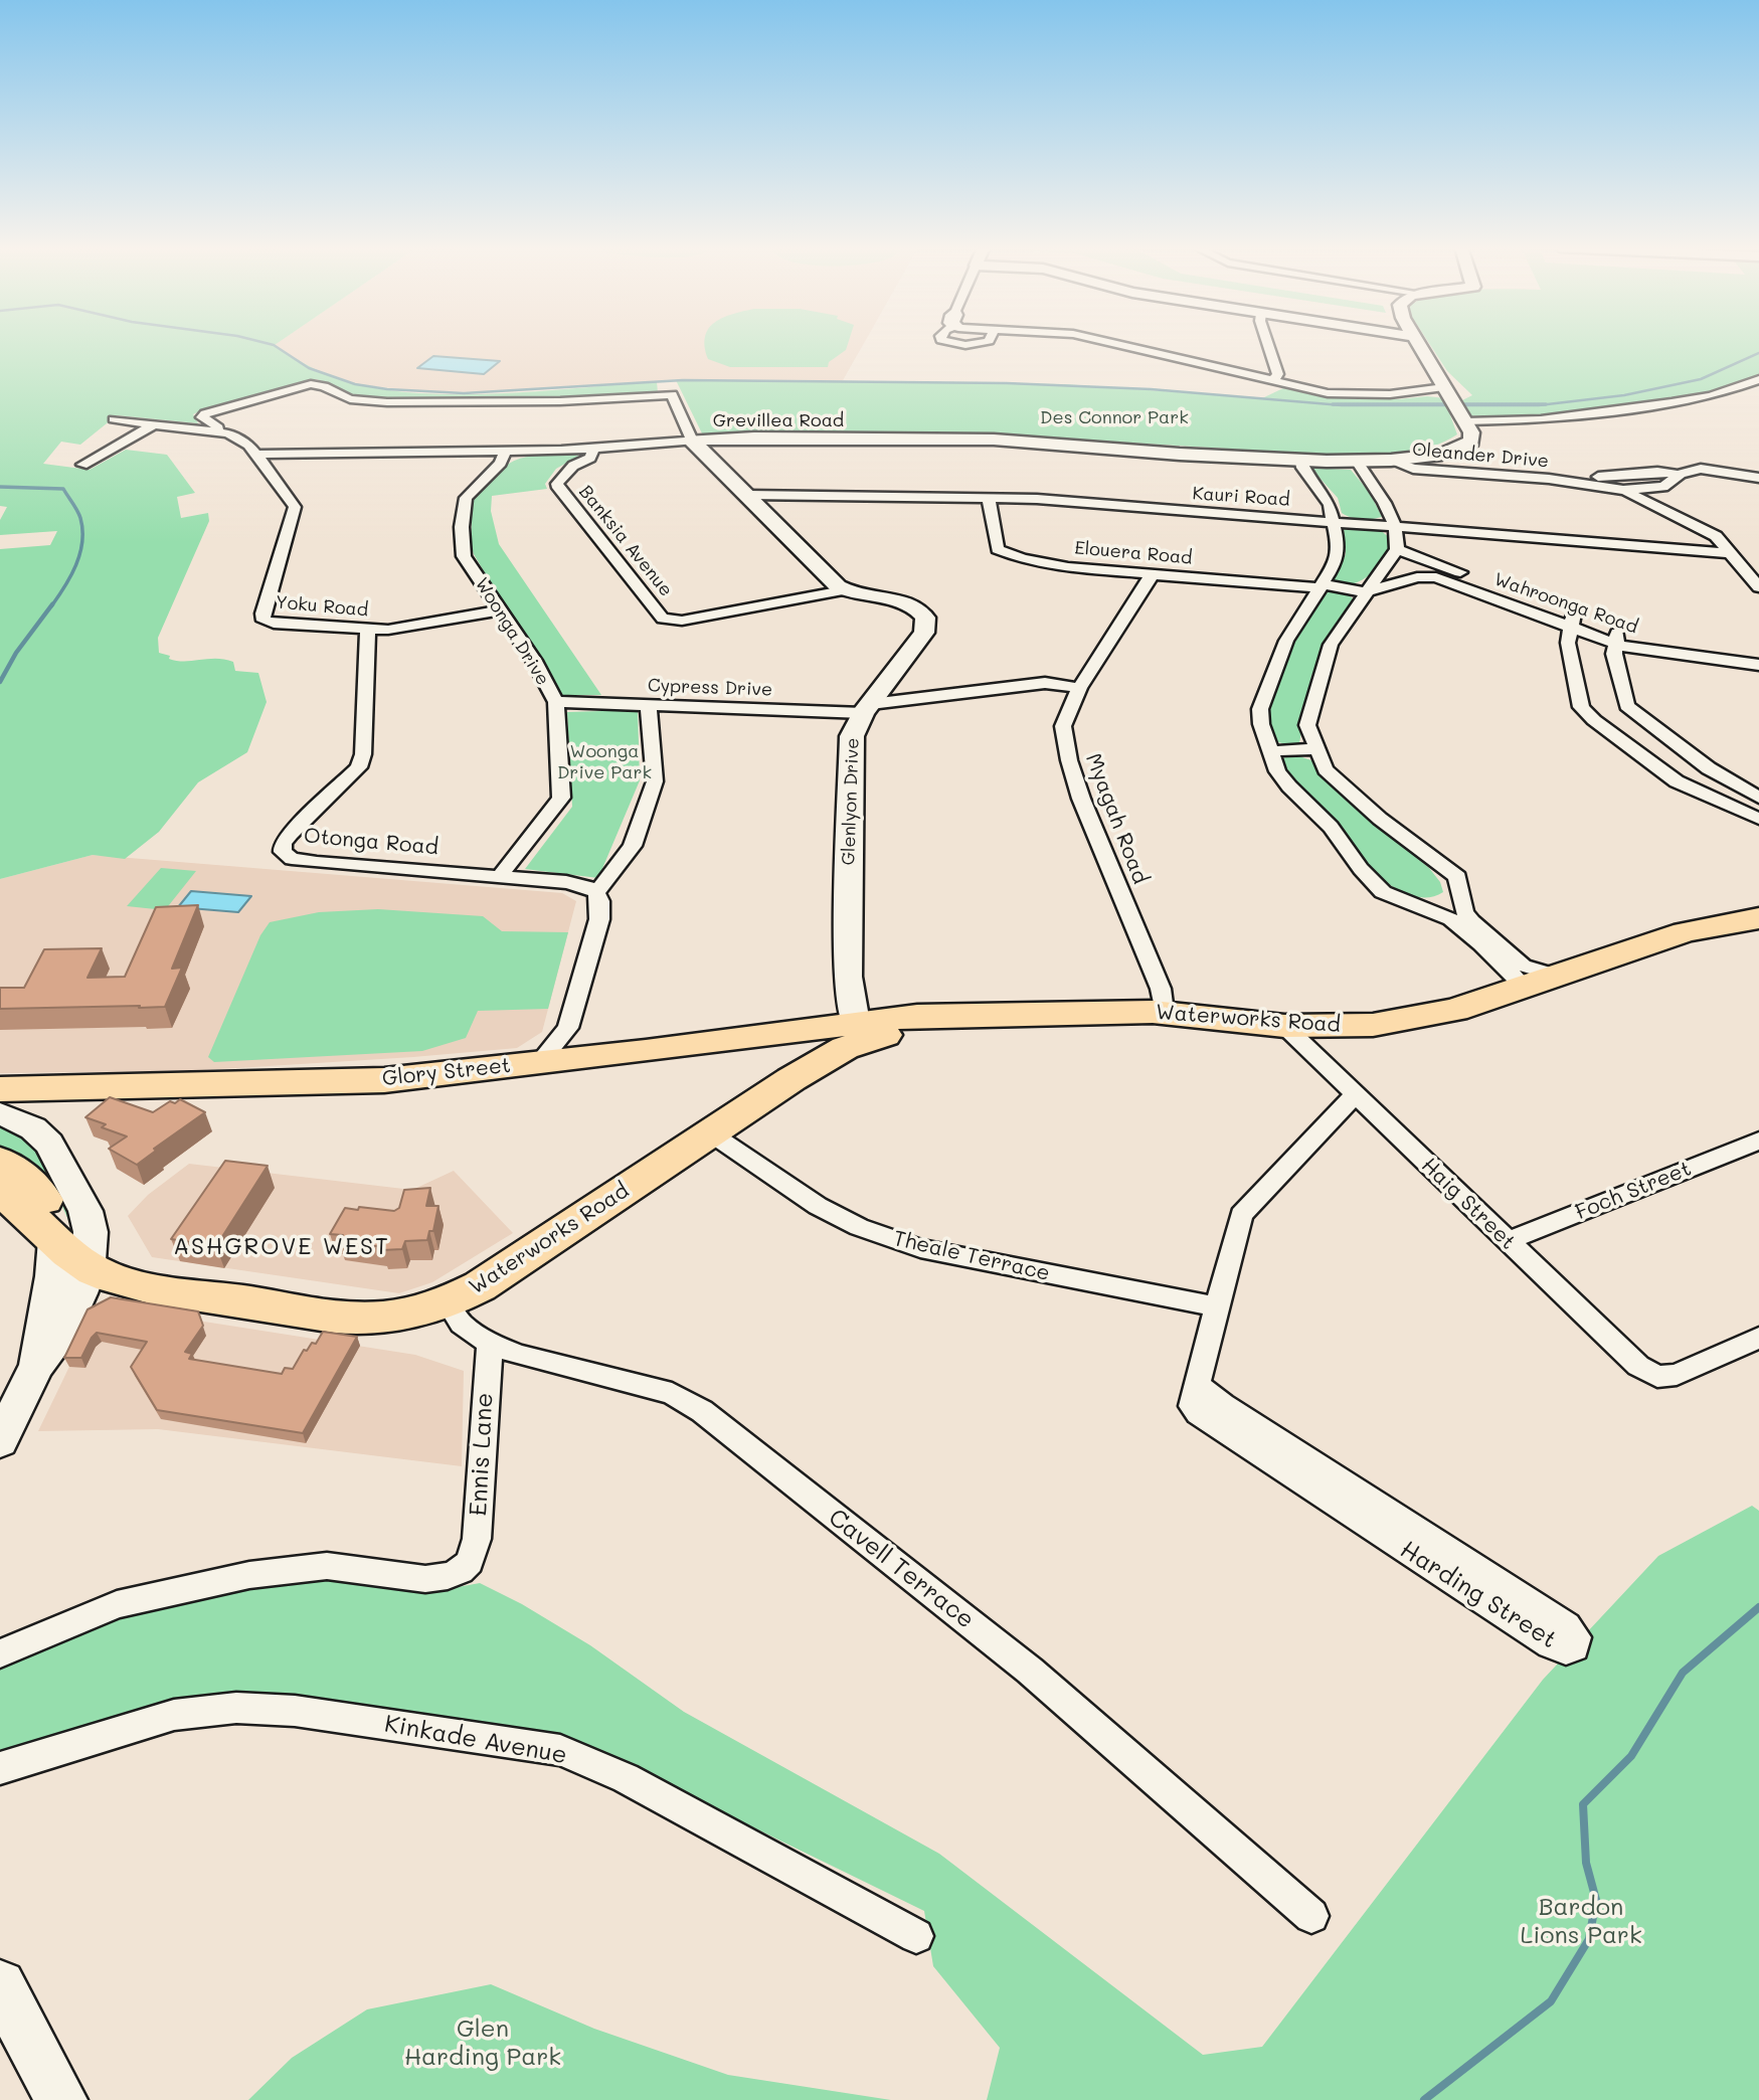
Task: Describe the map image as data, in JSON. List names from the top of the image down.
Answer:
{
  "streets": {
    "main road": ["Waterworks Road", "Glory Street"],
    "street": [
      "Grevillea Road",
      "Oleander Drive",
      "Kauri Road",
      "Banksia Avenue",
      "Elouera Road",
      "Wahroonga Road",
      "Yoku Road",
      "Woonga Drive",
      "Cypress Drive",
      "Glenlyon Drive",
      "Myagah Road",
      "Otonga Road",
      "Foch Street",
      "Haig Street",
      "Theale Terrace",
      "Ennis Lane",
      "Cavell Terrace",
      "Harding Street",
      "Kinkade Avenue"
    ]
  },
  "crossings": [
    ["Grevillea Road", "Oleander Drive"],
    ["Grevillea Road", "Banksia Avenue"],
    ["Grevillea Road", "Yoku Road"],
    ["Grevillea Road", "Woonga Drive"],
    ["Kauri Road", "Elouera Road"],
    ["Banksia Avenue", "Glenlyon Drive"],
    ["Elouera Road", "Wahroonga Road"],
    ["Elouera Road", "Myagah Road"],
    ["Yoku Road", "Woonga Drive"],
    ["Yoku Road", "Otonga Road"],
    ["Woonga Drive", "Cypress Drive"],
    ["Woonga Drive", "Otonga Road"],
    ["Cypress Drive", "Glenlyon Drive"],
    ["Cypress Drive", "Myagah Road"],
    ["Glenlyon Drive", "Waterworks Road"],
    ["Glenlyon Drive", "Glory Street"],
    ["Myagah Road", "Waterworks Road"],
    ["Waterworks Road", "Glory Street"],
    ["Waterworks Road", "Haig Street"],
    ["Waterworks Road", "Theale Terrace"],
    ["Waterworks Road", "Cavell Terrace"],
    ["Foch Street", "Haig Street"],
    ["Ennis Lane", "Cavell Terrace"]
  ],
  "districts": ["ASHGROVE WEST"],
  "parks": [
    "Des Connor Park",
    "Woonga Drive Park",
    "Bardon Lions Park",
    "Glen Harding Park"
  ]
}
